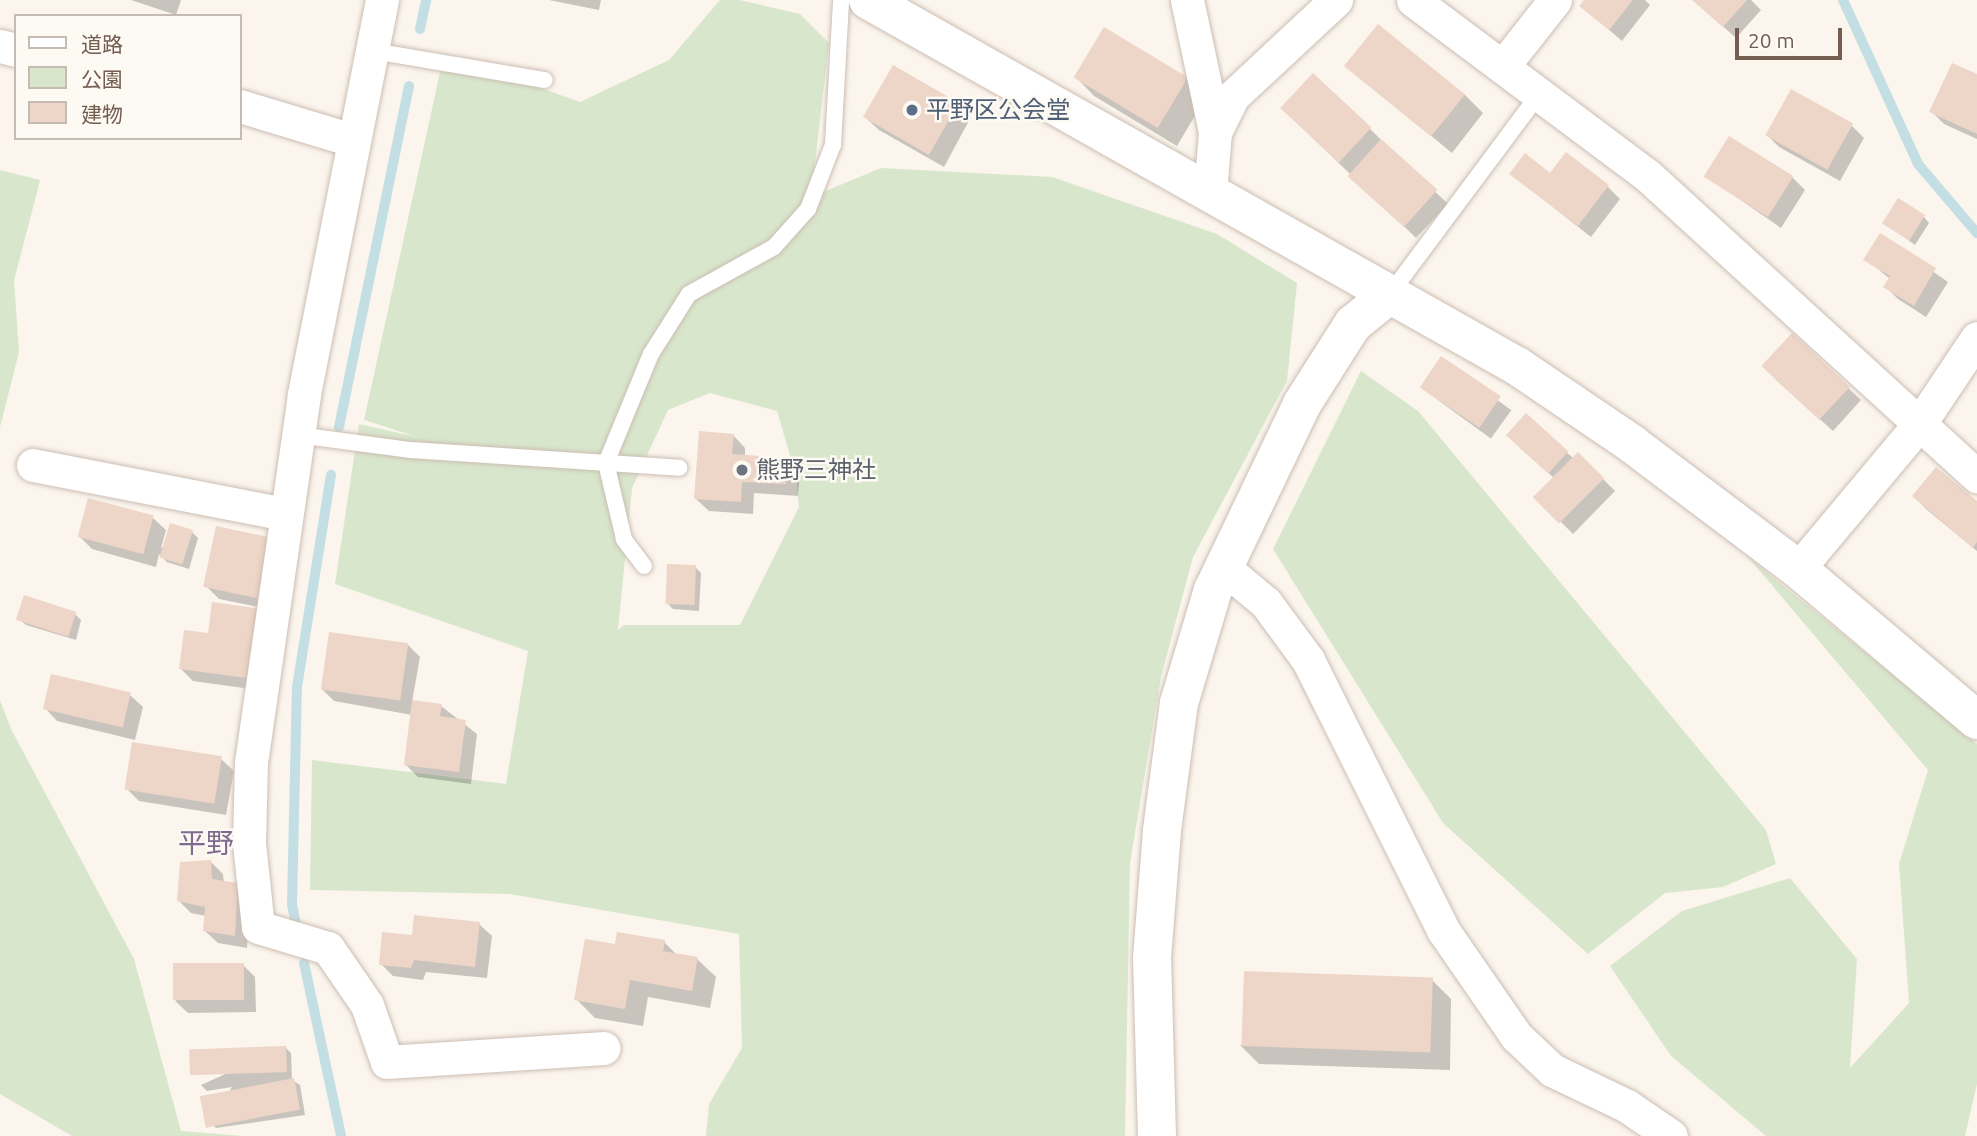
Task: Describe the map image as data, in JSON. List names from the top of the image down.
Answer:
{
  "districts": ["平野"],
  "places": ["平野区公会堂", "熊野三神社"],
  "legend": ["道路", "公園", "建物"],
  "scale_bar": "20 m"
}
